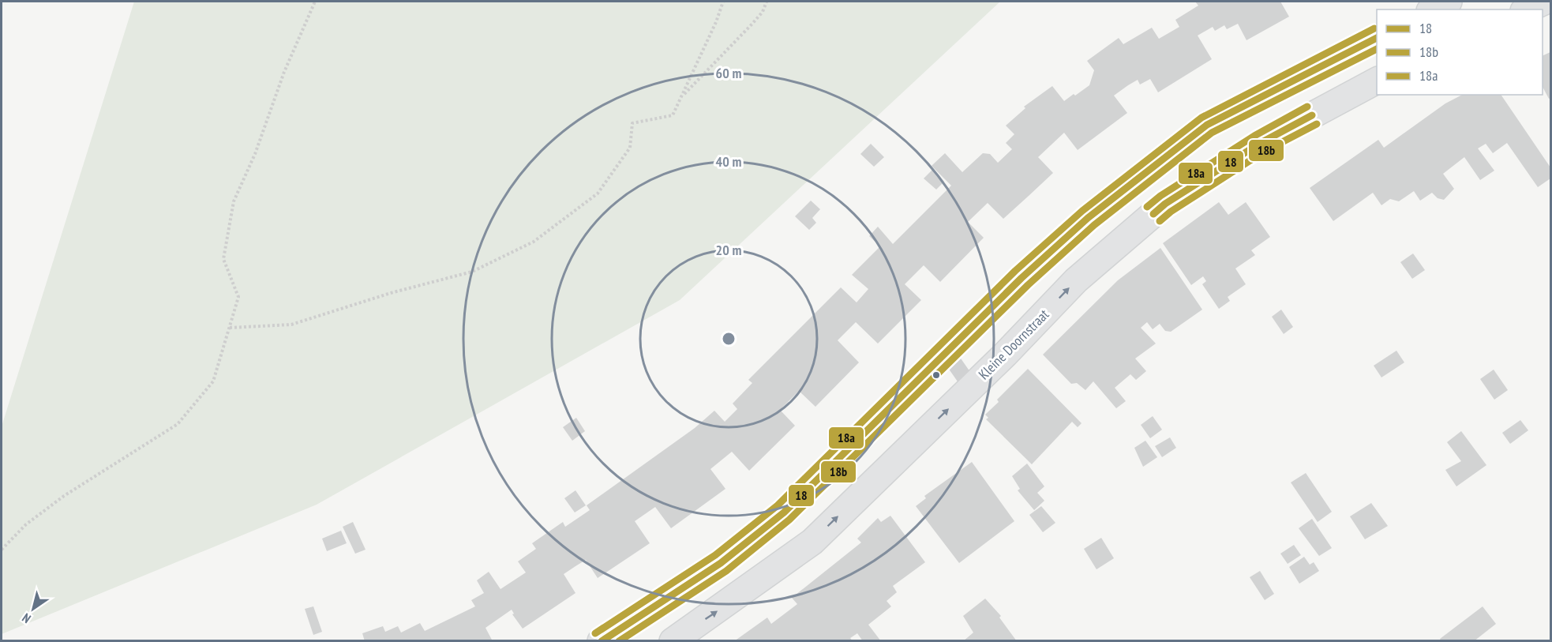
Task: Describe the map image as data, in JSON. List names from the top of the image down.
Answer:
{
  "streets": {
    "street": ["Kleine Doornstraat"]
  },
  "lines": ["transit line 18a", "transit line 18", "transit line 18b"],
  "legend": ["18", "18b", "18a"],
  "north": "bottom left",
  "rings": ["60 m", "40 m", "20 m"]
}
